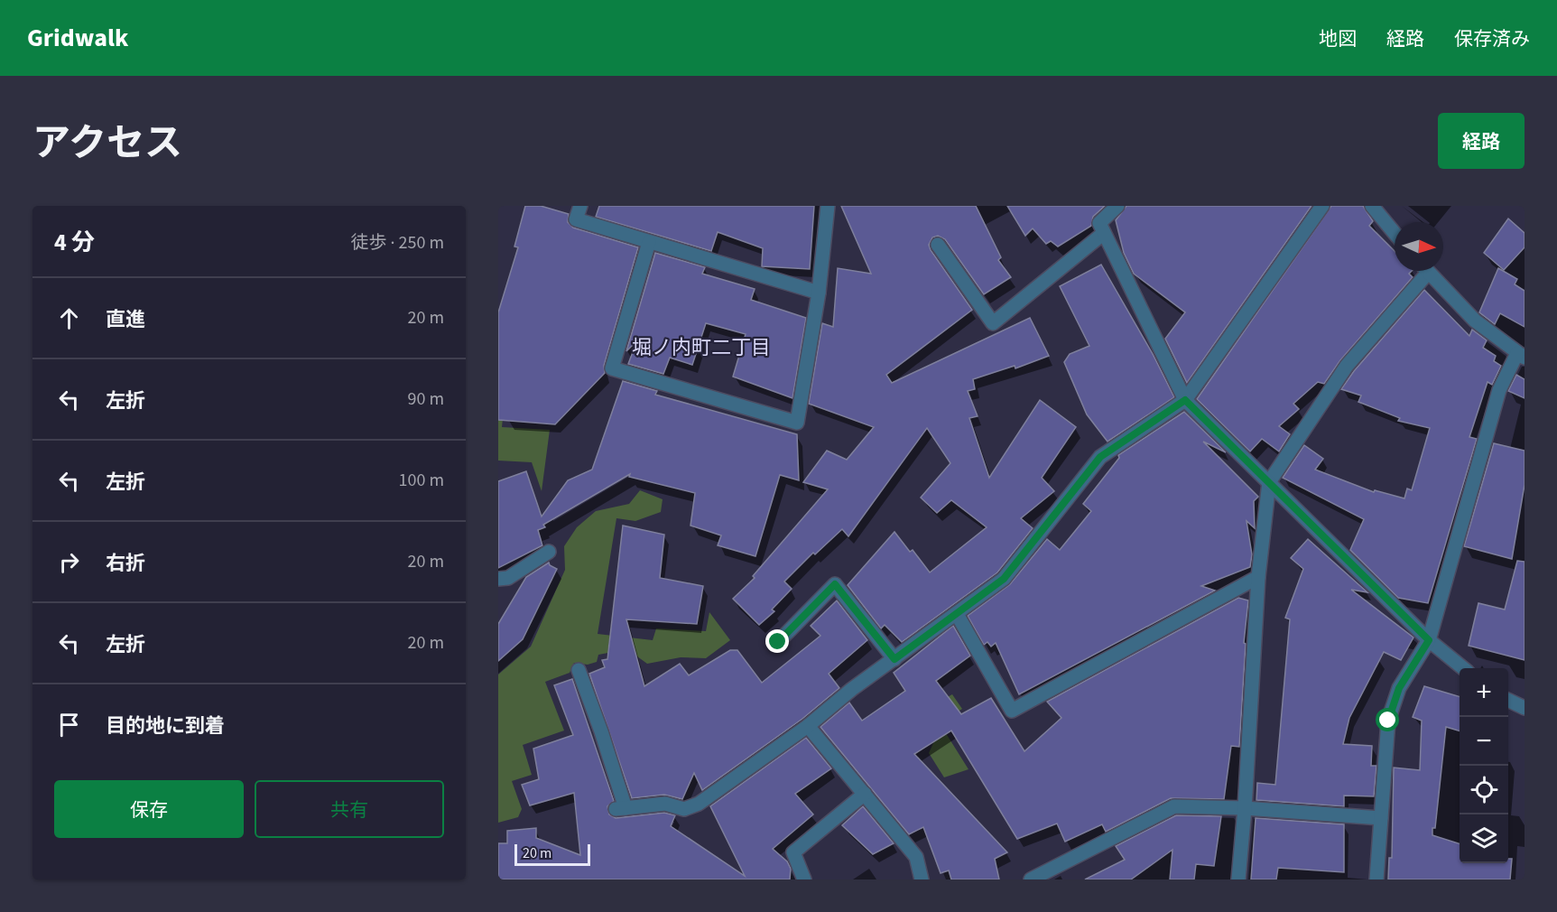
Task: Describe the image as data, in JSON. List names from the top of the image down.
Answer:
{
  "districts": ["堀ノ内町二丁目"],
  "scale_bar": "20 m",
  "north": "right",
  "page": {
    "header": "Gridwalk",
    "nav": ["地図", "経路", "保存済み"],
    "title": "アクセス",
    "buttons": [
      "経路",
      ["保存", "共有"]
    ],
    "heading": ["4 分", "徒歩 · 250 m"],
    "list": [
      ["直進", "20 m"],
      ["左折", "90 m"],
      ["左折", "100 m"],
      ["右折", "20 m"],
      ["左折", "20 m"],
      "目的地に到着"
    ],
    "map_buttons": ["+", "−"],
    "scale": "20 m"
  }
}
